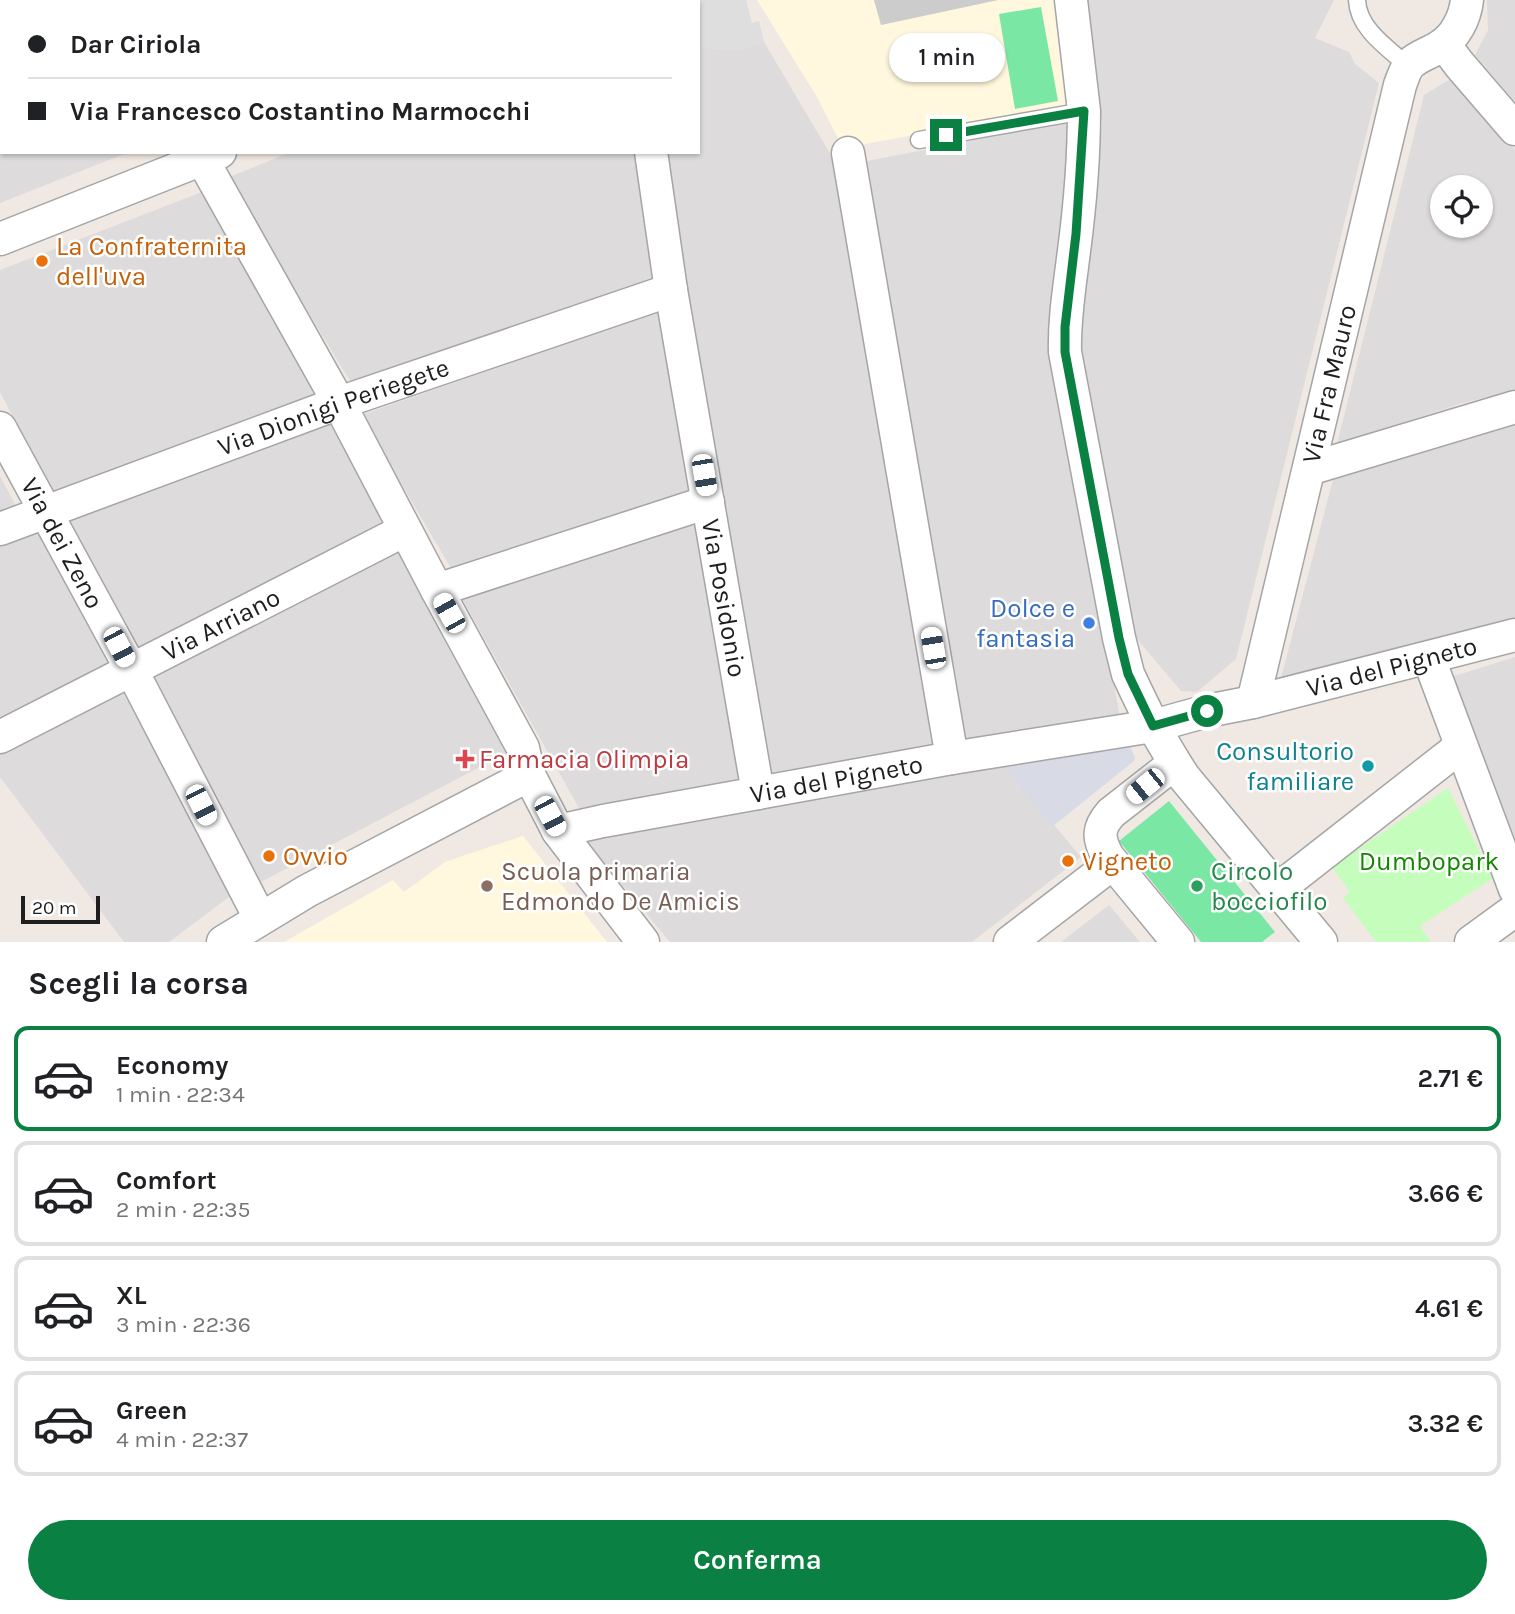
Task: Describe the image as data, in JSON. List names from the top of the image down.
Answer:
{
  "streets": {
    "street": [
      "Via Fra Mauro",
      "Via Dionigi Periegete",
      "Via dei Zeno",
      "Via Posidonio",
      "Via Arriano",
      "Via del Pigneto"
    ]
  },
  "crossings": [
    ["Via Fra Mauro", "Via del Pigneto"],
    ["Via Dionigi Periegete", "Via dei Zeno"],
    ["Via Dionigi Periegete", "Via Posidonio"],
    ["Via dei Zeno", "Via Arriano"],
    ["Via Posidonio", "Via del Pigneto"]
  ],
  "parks": ["Dumbopark"],
  "places": {
    "other": [
      "La Confraternita dell'uva",
      "Dolce e fantasia",
      "Consultorio familiare",
      "Ovvio",
      "Vigneto",
      "Scuola primaria Edmondo De Amicis",
      "Circolo bocciofilo"
    ],
    "health": ["Farmacia Olimpia"]
  },
  "scale_bar": "20 m",
  "page": {
    "banner": ["Dar Ciriola", "Via Francesco Costantino Marmocchi"],
    "bubble": "1 min",
    "scale": "20 m",
    "heading": "Scegli la corsa",
    "list": [
      {
        "name": "Economy",
        "note": "1 min · 22:34",
        "value": "2.71 €"
      },
      {
        "name": "Comfort",
        "note": "2 min · 22:35",
        "value": "3.66 €"
      },
      {
        "name": "XL",
        "note": "3 min · 22:36",
        "value": "4.61 €"
      },
      {
        "name": "Green",
        "note": "4 min · 22:37",
        "value": "3.32 €"
      }
    ],
    "buttons": "Conferma"
  }
}
